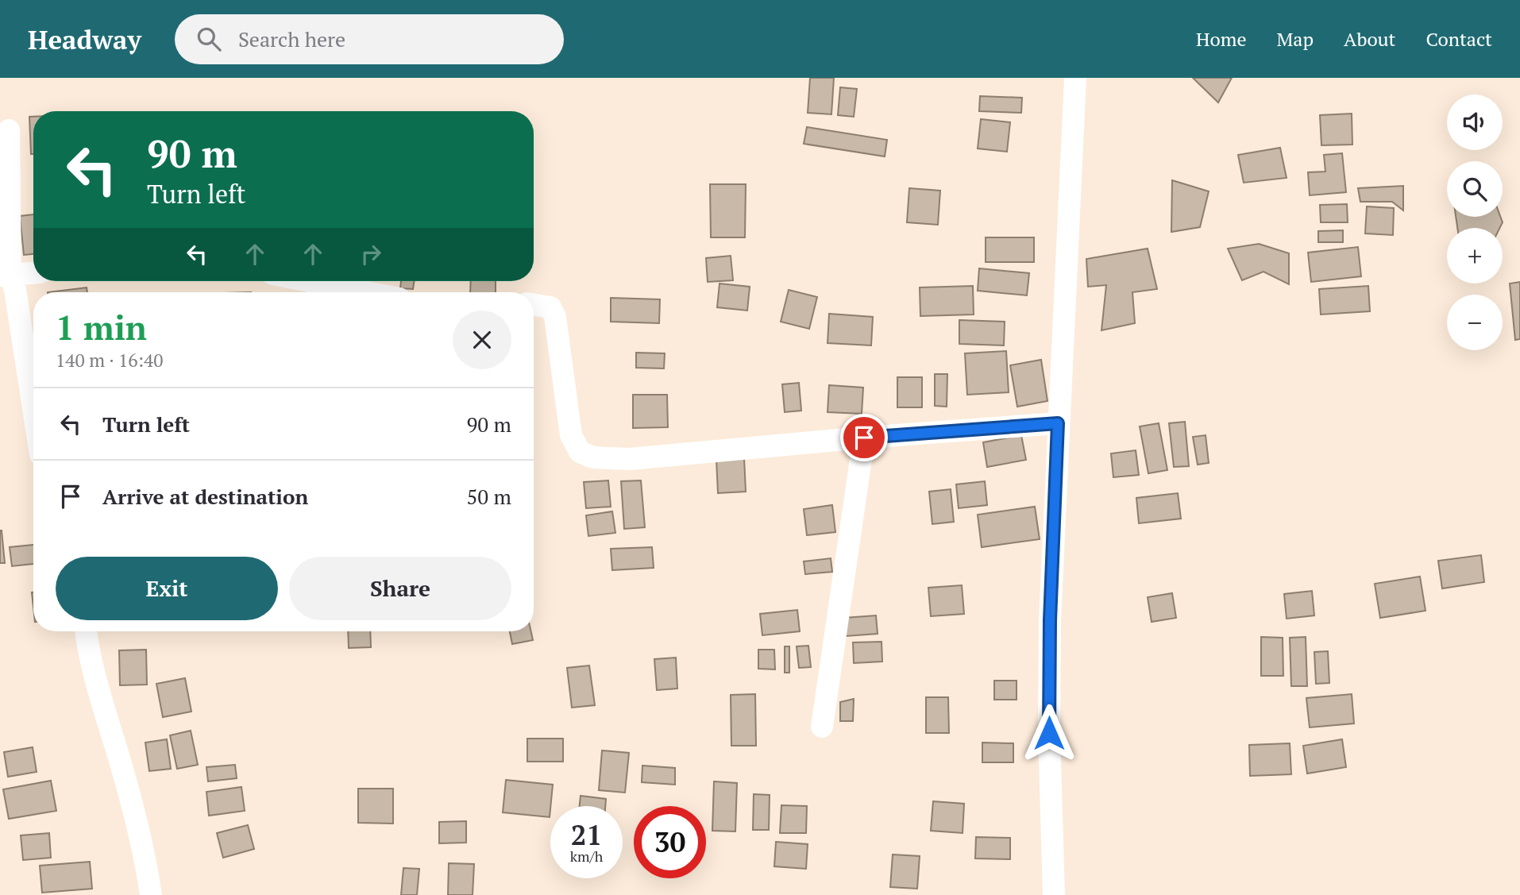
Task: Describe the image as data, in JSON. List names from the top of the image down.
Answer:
{
  "page": {
    "header": "Headway",
    "search": "Search here",
    "nav": [
      "Home",
      "Map",
      "About",
      "Contact"
    ],
    "map_buttons": ["+", "−"],
    "turn": ["90 m", "Turn left"],
    "heading": ["1 min", "140 m · 16:40"],
    "list": [
      {
        "name": "Turn left",
        "value": "90 m"
      },
      {
        "name": "Arrive at destination",
        "value": "50 m"
      }
    ],
    "buttons": ["Exit", "Share"],
    "speed": "21 km/h",
    "limit": "30"
  }
}
